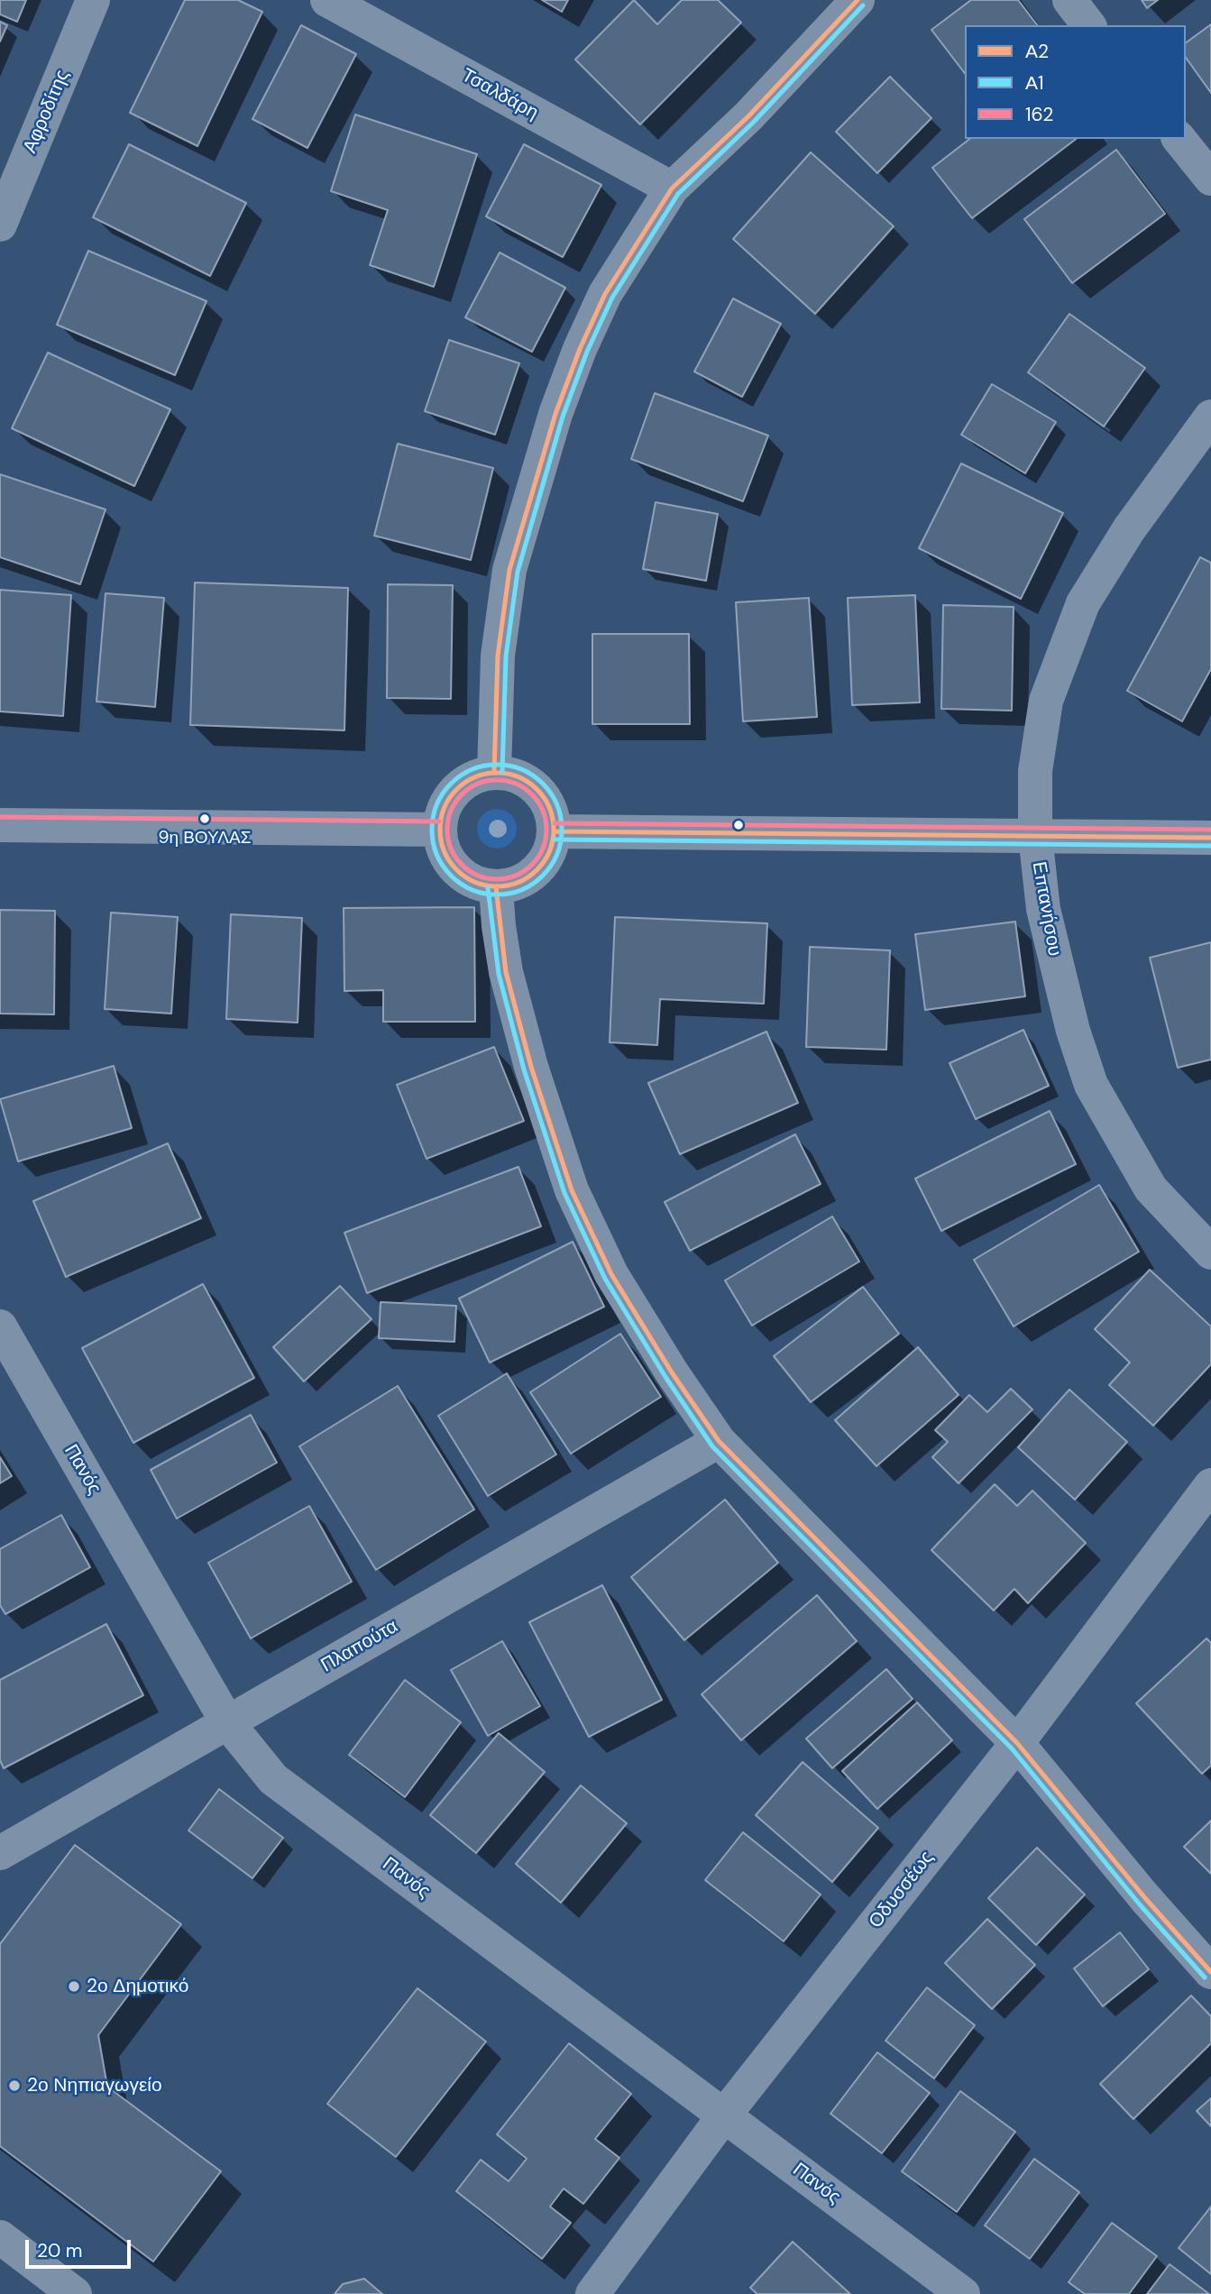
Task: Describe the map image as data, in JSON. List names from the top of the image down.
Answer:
{
  "streets": {
    "street": [
      "Τσαλδάρη",
      "Αφροδίτης",
      "Επτανήσου",
      "Πανός",
      "Πλαπούτα",
      "Οδυσσέως"
    ]
  },
  "crossings": [
    ["Πανός", "Πλαπούτα"],
    ["Πανός", "Οδυσσέως"]
  ],
  "places": ["9η ΒΟΥΛΑΣ", "2ο Δημοτικό", "2ο Νηπιαγωγείο"],
  "lines": ["transit line Α2", "transit line Α1", "transit line 162"],
  "legend": ["Α2", "Α1", "162"],
  "scale_bar": "20 m"
}
